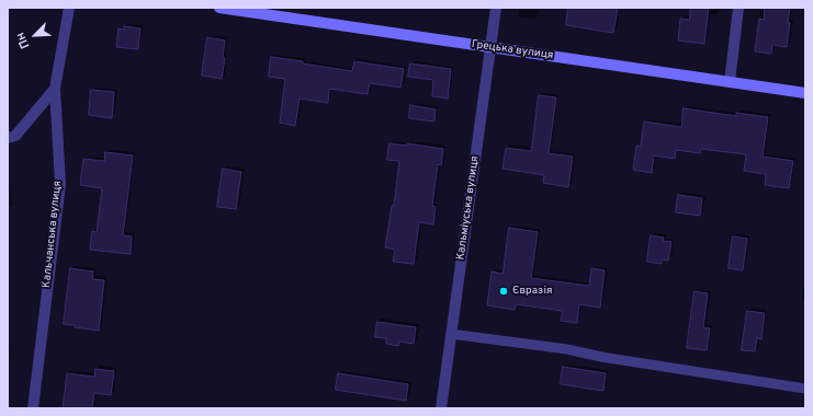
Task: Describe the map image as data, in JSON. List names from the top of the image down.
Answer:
{
  "streets": {
    "street": ["Грецька вулиця", "Кальміуська вулиця", "Кальчанська вулиця"]
  },
  "crossings": [
    ["Грецька вулиця", "Кальміуська вулиця"]
  ],
  "places": ["Євразія"],
  "north": "bottom left"
}
